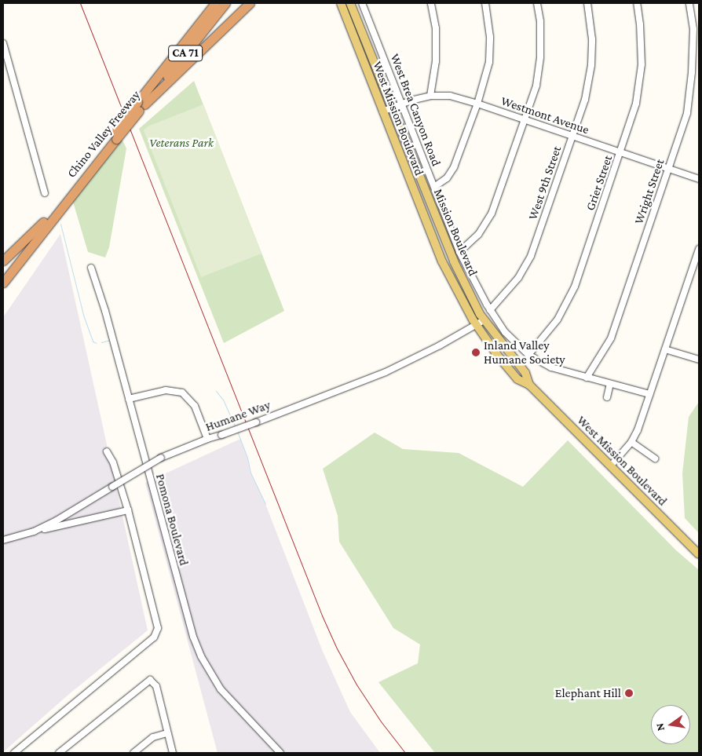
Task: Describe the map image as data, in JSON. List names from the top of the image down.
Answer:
{
  "streets": {
    "highway": ["CA 71", "Chino Valley Freeway"],
    "main road": ["West Mission Boulevard", "Mission Boulevard"],
    "street": [
      "West Brea Canyon Road",
      "Westmont Avenue",
      "West 9th Street",
      "Grier Street",
      "Wright Street",
      "Humane Way",
      "Pomona Boulevard"
    ]
  },
  "crossings": [
    ["West Brea Canyon Road", "Westmont Avenue"],
    ["West Brea Canyon Road", "West 9th Street"],
    ["West Brea Canyon Road", "Grier Street"],
    ["West Brea Canyon Road", "Wright Street"],
    ["Westmont Avenue", "West Mission Boulevard"],
    ["Westmont Avenue", "West 9th Street"],
    ["Westmont Avenue", "Grier Street"],
    ["Westmont Avenue", "Wright Street"],
    ["Westmont Avenue", "Mission Boulevard"],
    ["West Mission Boulevard", "Mission Boulevard"],
    ["West Mission Boulevard", "Humane Way"],
    ["Mission Boulevard", "Humane Way"]
  ],
  "parks": ["Veterans Park"],
  "places": ["Inland Valley Humane Society", "Elephant Hill"],
  "north": "left"
}
